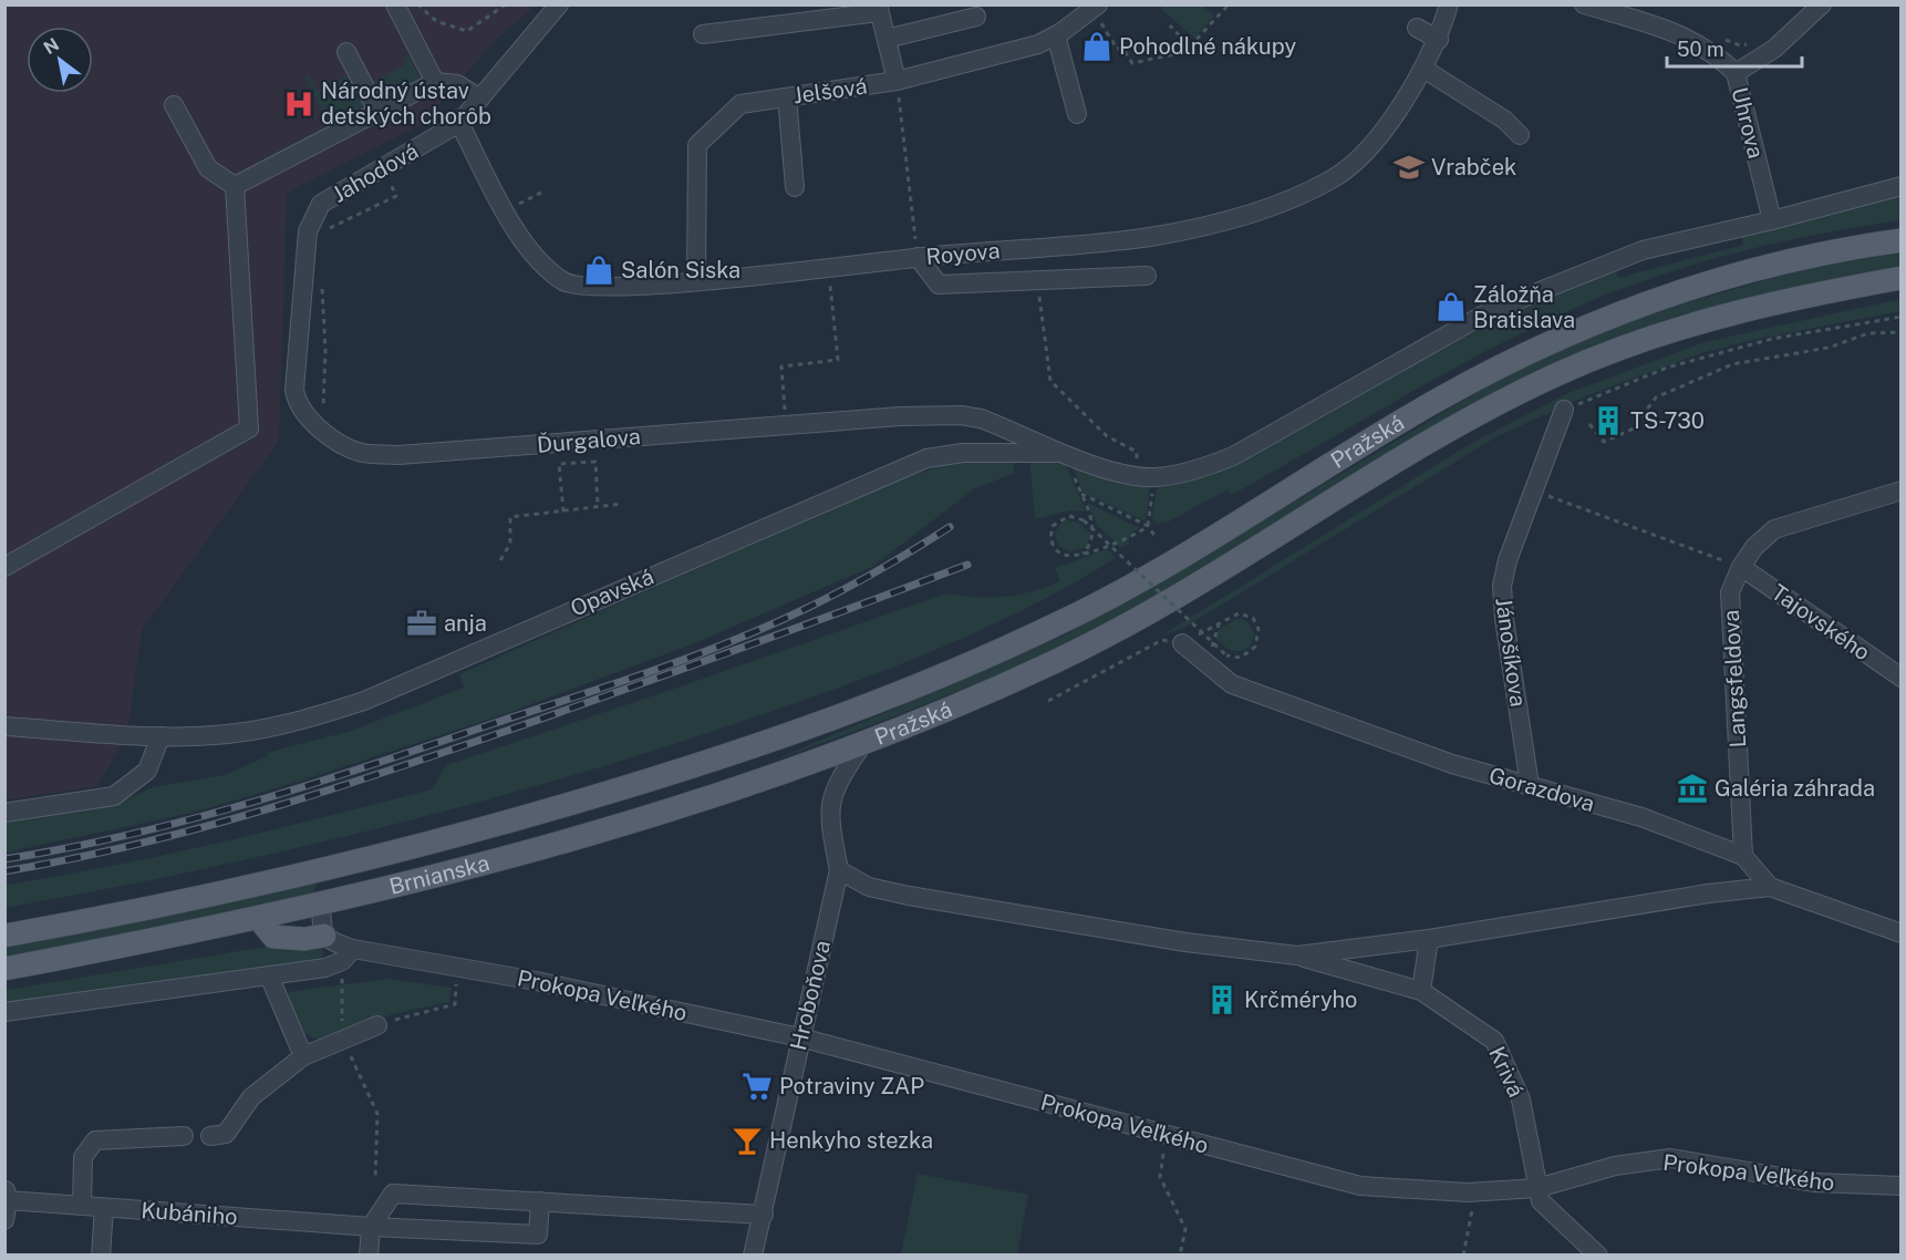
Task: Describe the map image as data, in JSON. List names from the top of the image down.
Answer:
{
  "streets": {
    "main road": ["Pražská", "Brnianska"],
    "street": [
      "Jelšová",
      "Uhrova",
      "Jahodová",
      "Royova",
      "Ďurgalova",
      "Opavská",
      "Tajovského",
      "Jánošíkova",
      "Langsfeldova",
      "Gorazdova",
      "Prokopa Veľkého",
      "Hroboňova",
      "Krivá",
      "Kubániho"
    ]
  },
  "crossings": [
    ["Jelšová", "Royova"],
    ["Jahodová", "Royova"],
    ["Jahodová", "Ďurgalova"],
    ["Ďurgalova", "Opavská"],
    ["Pražská", "Brnianska"],
    ["Pražská", "Hroboňova"],
    ["Tajovského", "Langsfeldova"],
    ["Jánošíkova", "Gorazdova"],
    ["Langsfeldova", "Gorazdova"],
    ["Brnianska", "Hroboňova"],
    ["Prokopa Veľkého", "Hroboňova"],
    ["Prokopa Veľkého", "Krivá"]
  ],
  "places": {
    "shop": ["Pohodlné nákupy", "Salón Siska", "Záložňa Bratislava"],
    "hospital": ["Národný ústav detských chorôb"],
    "school or university": ["Vrabček"],
    "building": ["TS-730", "Krčméryho"],
    "office": ["anja"],
    "museum": ["Galéria záhrada"],
    "supermarket": ["Potraviny ZAP"],
    "bar": ["Henkyho stezka"]
  },
  "scale_bar": "50 m",
  "north": "top left"
}
